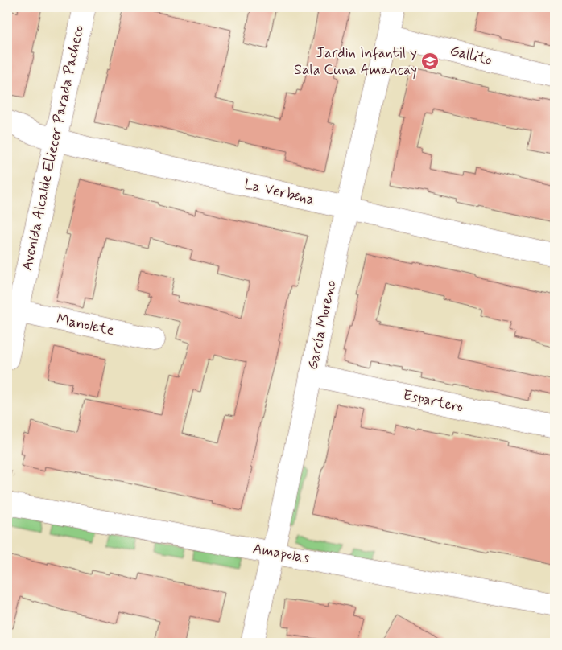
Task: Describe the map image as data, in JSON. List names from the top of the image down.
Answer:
{
  "streets": {
    "street": [
      "Gallito",
      "Avenida Alcalde Eliecer Parada Pacheco",
      "La Verbena",
      "Manolete",
      "García Moreno",
      "Espartero",
      "Amapolas"
    ]
  },
  "crossings": [
    ["Gallito", "García Moreno"],
    ["Avenida Alcalde Eliecer Parada Pacheco", "La Verbena"],
    ["Avenida Alcalde Eliecer Parada Pacheco", "Manolete"],
    ["La Verbena", "García Moreno"],
    ["García Moreno", "Espartero"],
    ["García Moreno", "Amapolas"]
  ],
  "places": {
    "school or university": ["Jardin Infantil y Sala Cuna Amancay"]
  }
}
